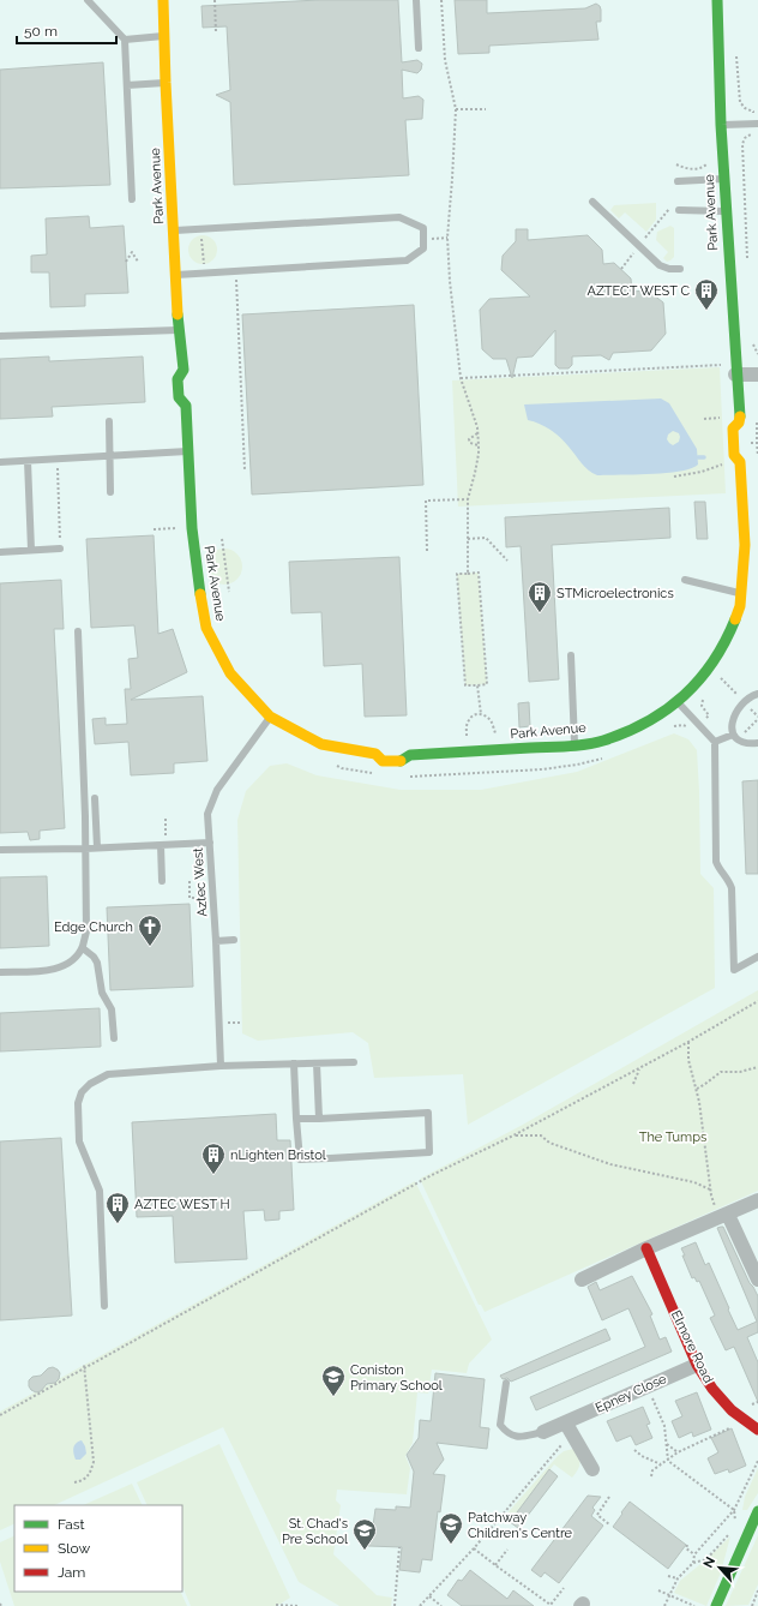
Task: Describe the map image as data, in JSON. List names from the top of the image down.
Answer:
{
  "streets": {
    "street": ["Park Avenue", "Elmore Road", "Epney Close"],
    "lane": ["Aztec West"]
  },
  "crossings": [
    ["Park Avenue", "Aztec West"],
    ["Elmore Road", "Epney Close"]
  ],
  "parks": ["The Tumps"],
  "places": {
    "building": [
      "AZTECT WEST C",
      "STMicroelectronics",
      "nLighten Bristol",
      "AZTEC WEST H"
    ],
    "church": ["Edge Church"],
    "school or university": ["Coniston Primary School", "Patchway Children's Centre", "St. Chad's Pre School"]
  },
  "legend": ["Fast", "Slow", "Jam"],
  "scale_bar": "50 m",
  "north": "top left"
}
